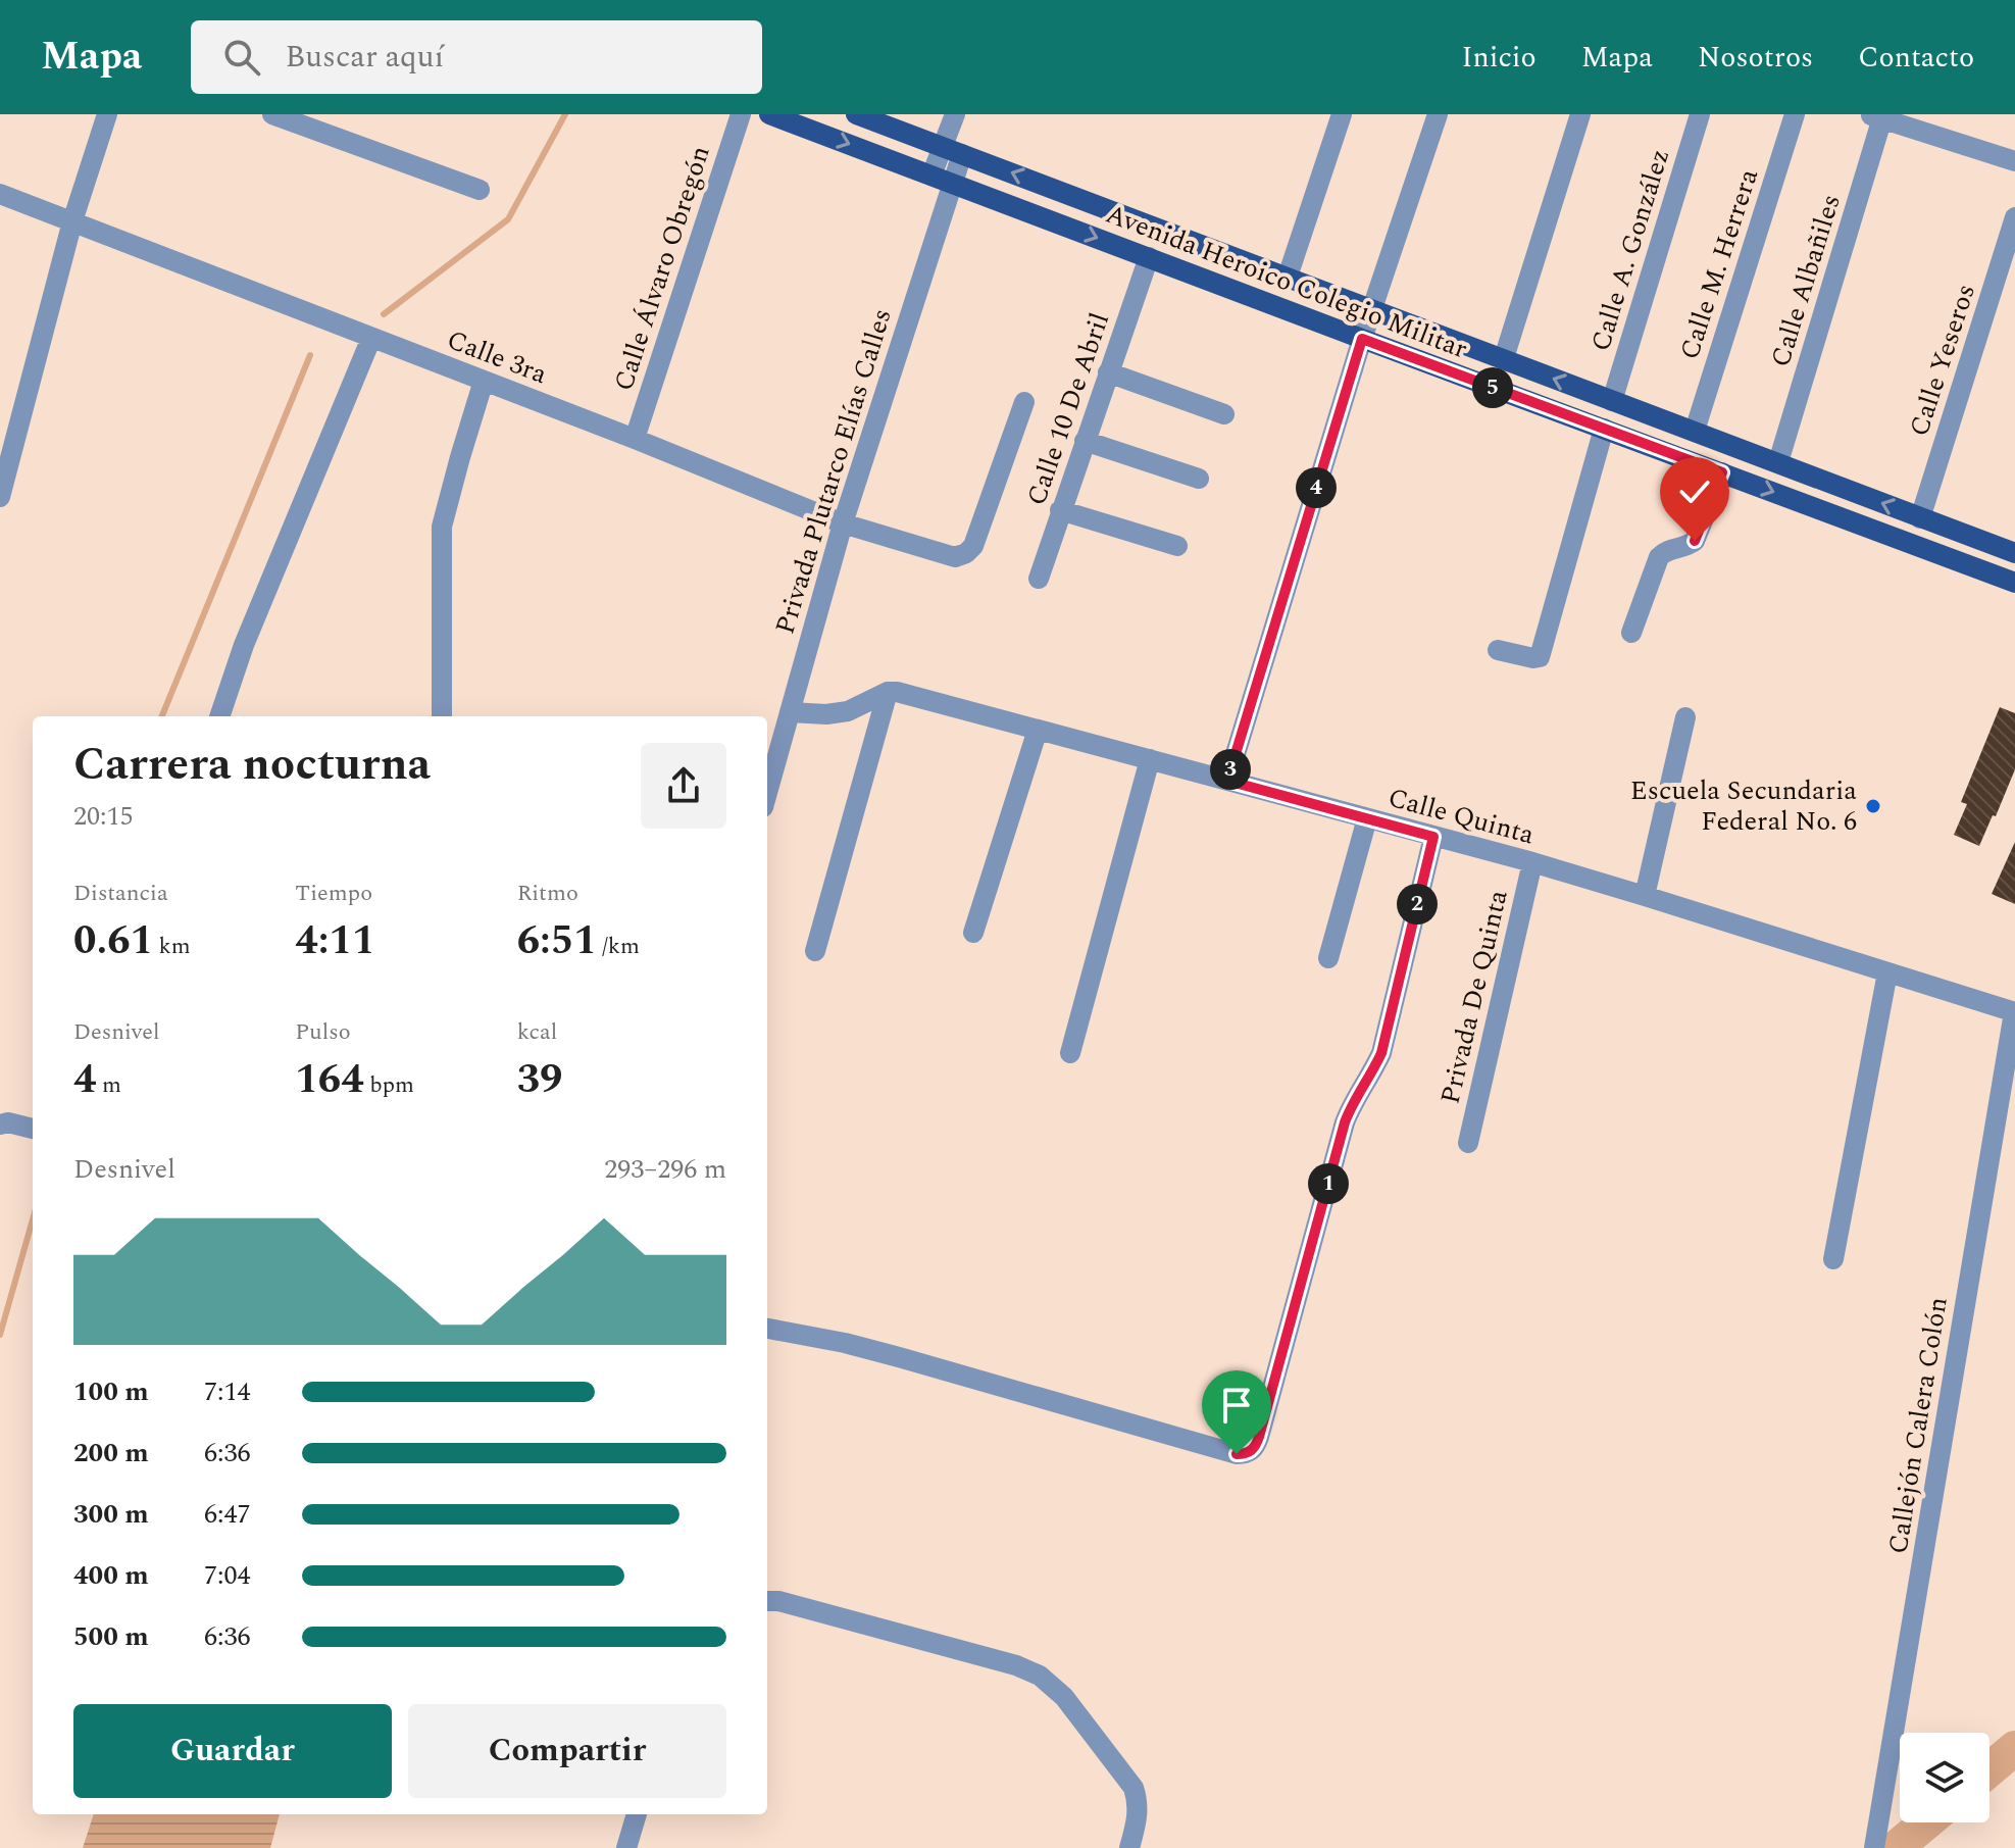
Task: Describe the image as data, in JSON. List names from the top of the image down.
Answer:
{
  "streets": {
    "main road": ["Avenida Heroico Colegio Militar"],
    "street": [
      "Calle A. González",
      "Calle M. Herrera",
      "Calle Álvaro Obregón",
      "Calle Albañiles",
      "Calle 3ra",
      "Calle Yeseros",
      "Calle 10 De Abril",
      "Privada Plutarco Elías Calles",
      "Calle Quinta",
      "Privada De Quinta",
      "Callejón Calera Colón"
    ]
  },
  "crossings": [
    ["Calle A. González", "Avenida Heroico Colegio Militar"],
    ["Calle M. Herrera", "Avenida Heroico Colegio Militar"],
    ["Calle Álvaro Obregón", "Calle 3ra"],
    ["Calle Albañiles", "Avenida Heroico Colegio Militar"],
    ["Avenida Heroico Colegio Militar", "Calle Yeseros"],
    ["Avenida Heroico Colegio Militar", "Calle 10 De Abril"],
    ["Avenida Heroico Colegio Militar", "Privada Plutarco Elías Calles"],
    ["Calle 3ra", "Privada Plutarco Elías Calles"],
    ["Calle Quinta", "Privada De Quinta"],
    ["Calle Quinta", "Callejón Calera Colón"]
  ],
  "places": ["Escuela Secundaria Federal No. 6"],
  "page": {
    "header": "Mapa",
    "search": "Buscar aquí",
    "nav": [
      "Inicio",
      "Mapa",
      "Nosotros",
      "Contacto"
    ],
    "pins": [
      "5",
      "4",
      "3",
      "2",
      "1"
    ],
    "heading": ["Carrera nocturna", "20:15"],
    "stats": [
      ["Distancia", "0.61 km"],
      ["Tiempo", "4:11"],
      ["Ritmo", "6:51 /km"],
      ["Desnivel", "4 m"],
      ["Pulso", "164 bpm"],
      ["kcal", "39"]
    ],
    "chart": ["Desnivel", "293–296 m"],
    "list": [
      {
        "name": "100 m",
        "note": "7:14"
      },
      {
        "name": "200 m",
        "note": "6:36"
      },
      {
        "name": "300 m",
        "note": "6:47"
      },
      {
        "name": "400 m",
        "note": "7:04"
      },
      {
        "name": "500 m",
        "note": "6:36"
      }
    ],
    "buttons": ["Guardar", "Compartir"]
  }
}
